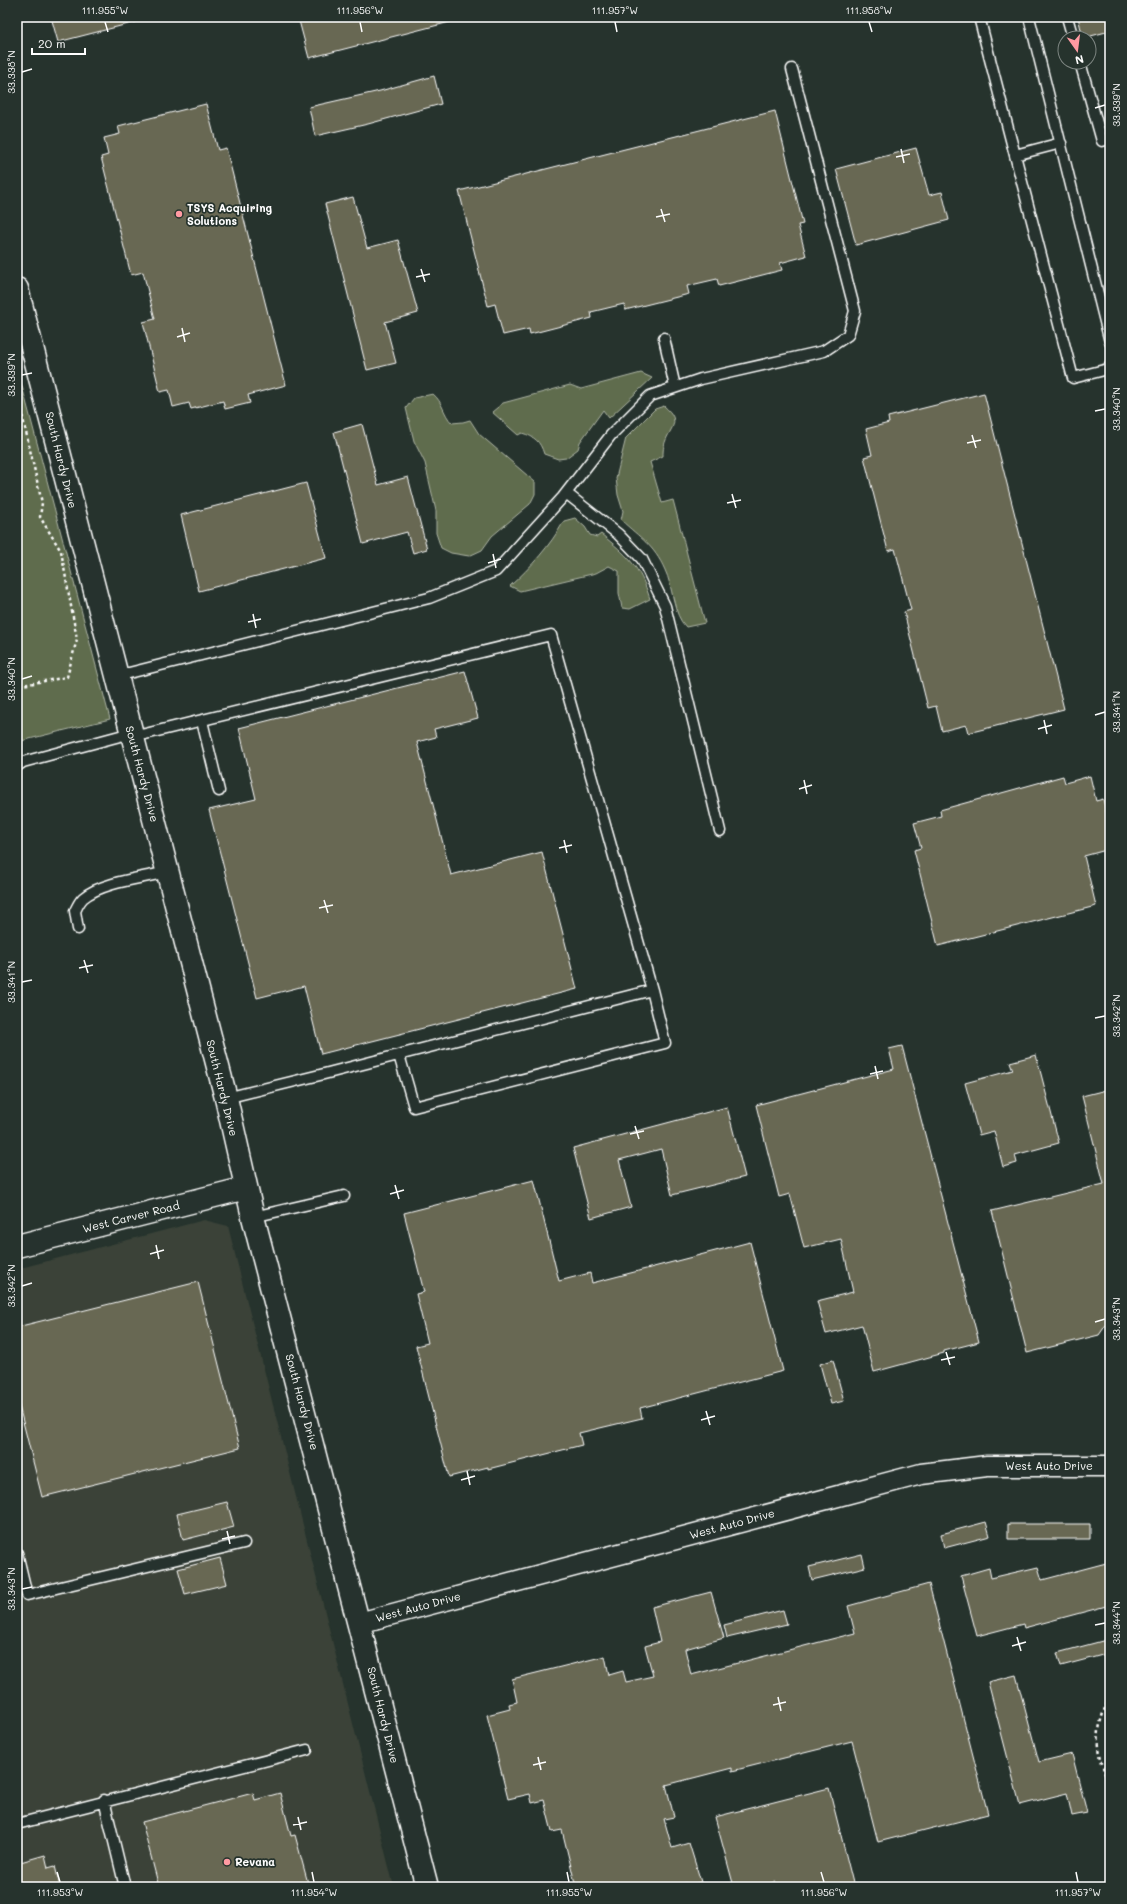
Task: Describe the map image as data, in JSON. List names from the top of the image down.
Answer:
{
  "streets": {
    "street": ["South Hardy Drive", "West Carver Road", "West Auto Drive"]
  },
  "crossings": [
    ["South Hardy Drive", "West Carver Road"],
    ["South Hardy Drive", "West Auto Drive"]
  ],
  "places": ["TSYS Acquiring Solutions", "Revana"],
  "scale_bar": "20 m",
  "north": "bottom",
  "coordinates": [
    "111.955°W",
    "111.956°W",
    "111.957°W",
    "111.958°W",
    "33.338°N",
    "33.339°N",
    "33.340°N",
    "33.341°N",
    "33.342°N",
    "33.343°N",
    "33.344°N",
    "111.953°W",
    "111.954°W"
  ]
}
